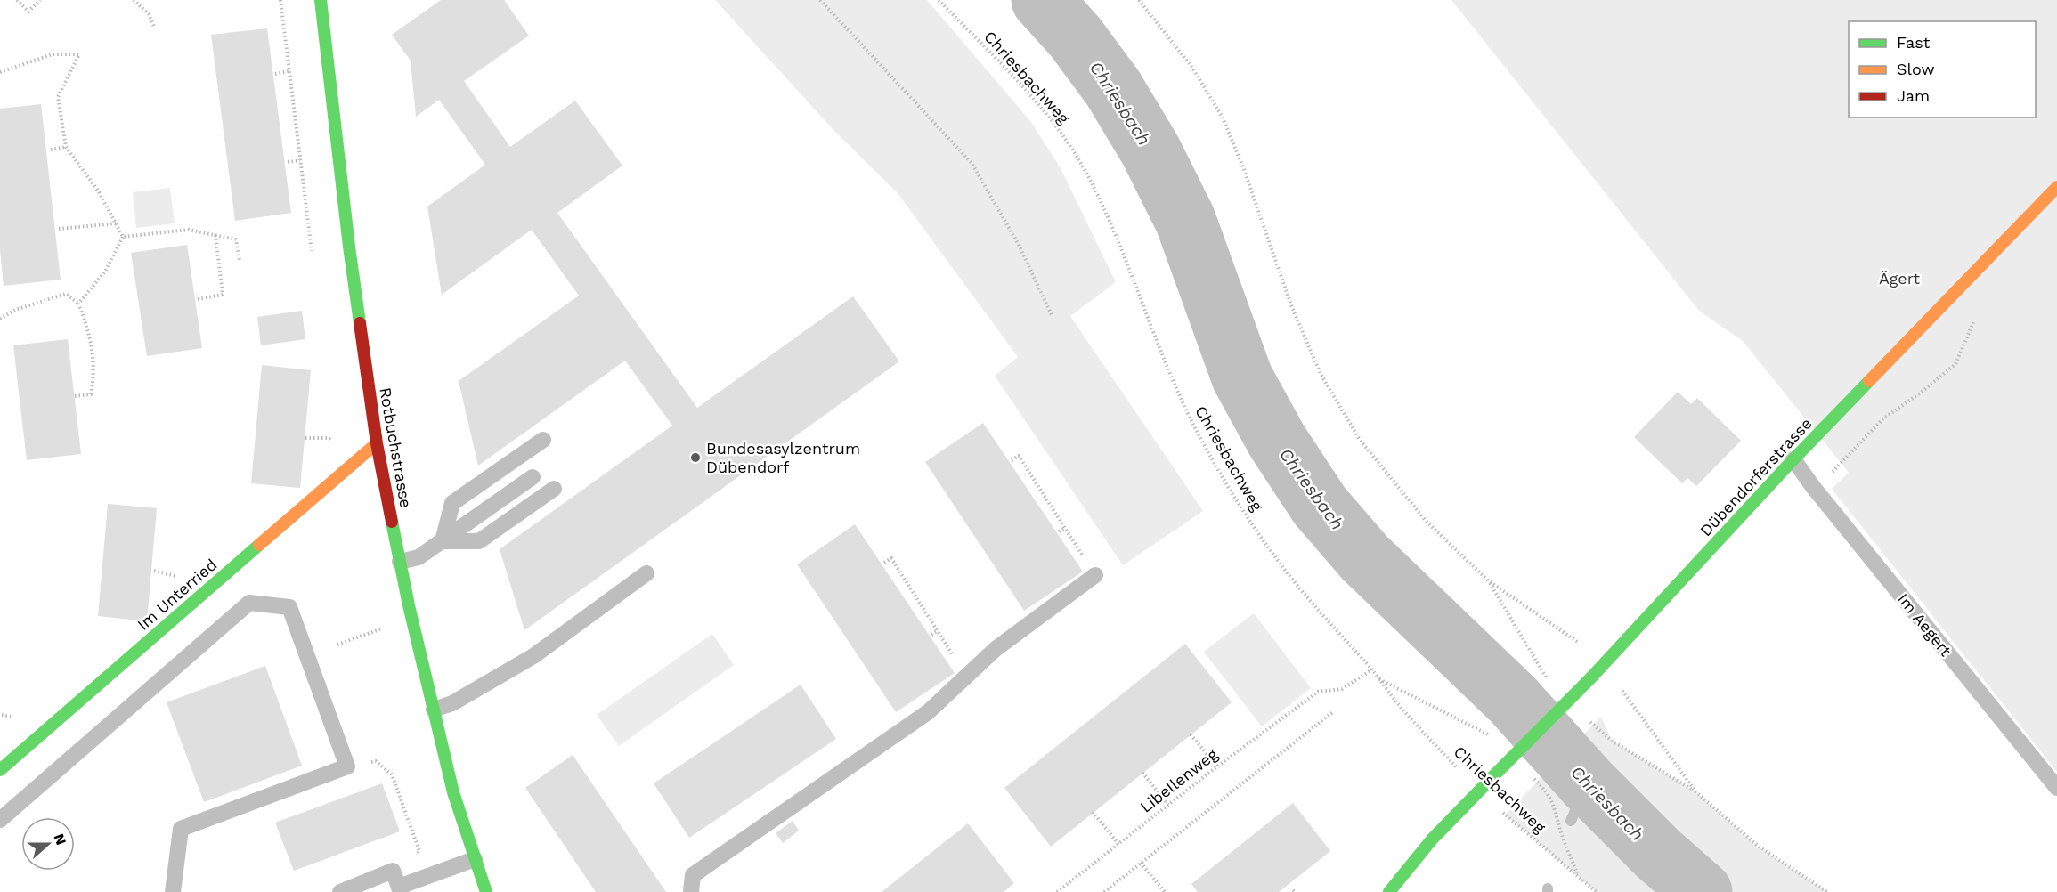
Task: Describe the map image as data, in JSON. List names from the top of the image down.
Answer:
{
  "streets": {
    "street": ["Rotbuchstrasse", "Dübendorferstrasse", "Im Unterried"],
    "lane": ["Im Aegert"],
    "path": ["Chriesbachweg", "Libellenweg"]
  },
  "crossings": [
    ["Chriesbachweg", "Dübendorferstrasse"],
    ["Chriesbachweg", "Libellenweg"],
    ["Rotbuchstrasse", "Im Unterried"],
    ["Dübendorferstrasse", "Im Aegert"]
  ],
  "water": ["Chriesbach"],
  "parks": ["Ägert"],
  "places": ["Bundesasylzentrum Dübendorf"],
  "legend": ["Fast", "Slow", "Jam"],
  "north": "right"
}
